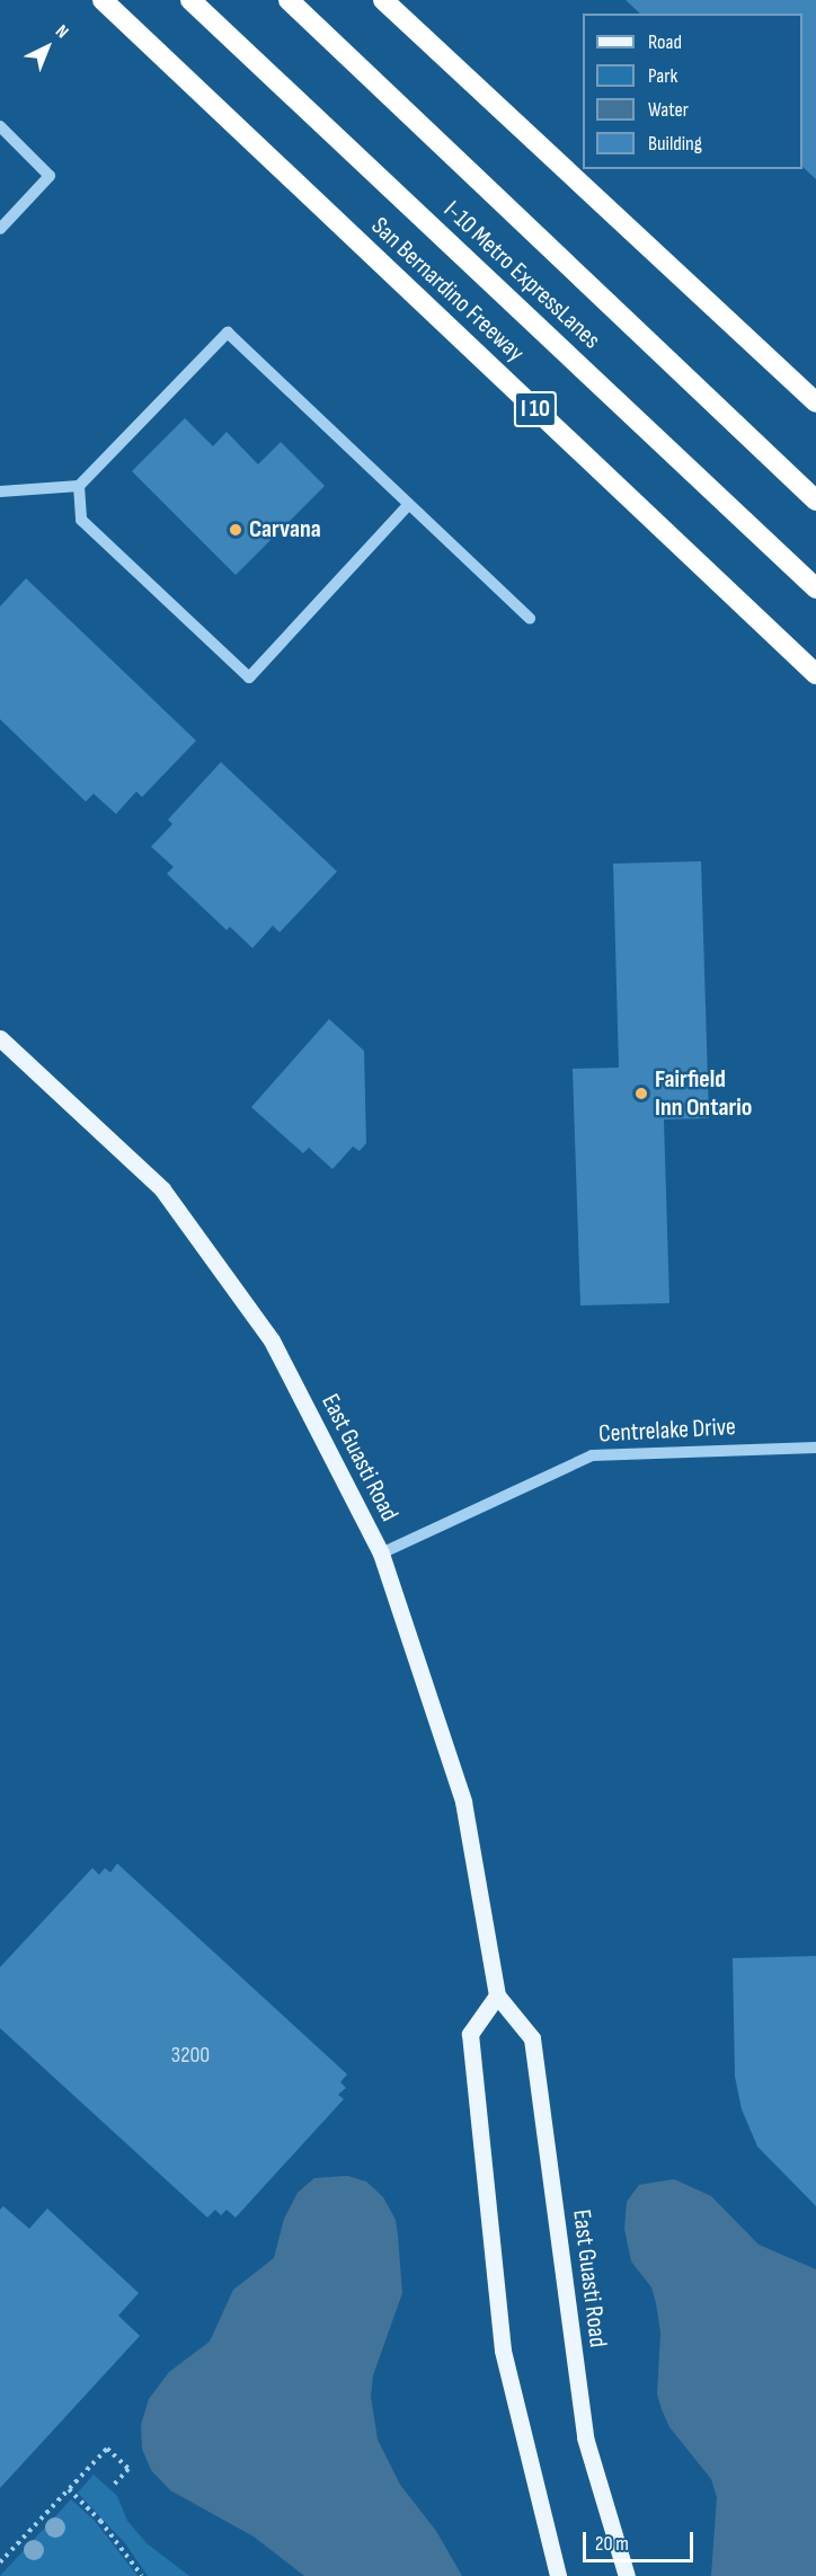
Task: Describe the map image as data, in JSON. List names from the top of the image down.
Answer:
{
  "streets": {
    "highway": ["I-10 Metro ExpressLanes", "San Bernardino Freeway", "I 10"],
    "main road": ["East Guasti Road"],
    "street": ["Centrelake Drive"]
  },
  "crossings": [
    ["Centrelake Drive", "East Guasti Road"]
  ],
  "places": ["Carvana", "Fairfield Inn Ontario"],
  "house_numbers": ["3200"],
  "legend": [
    "Road",
    "Park",
    "Water",
    "Building"
  ],
  "scale_bar": "20 m",
  "north": "top right"
}
